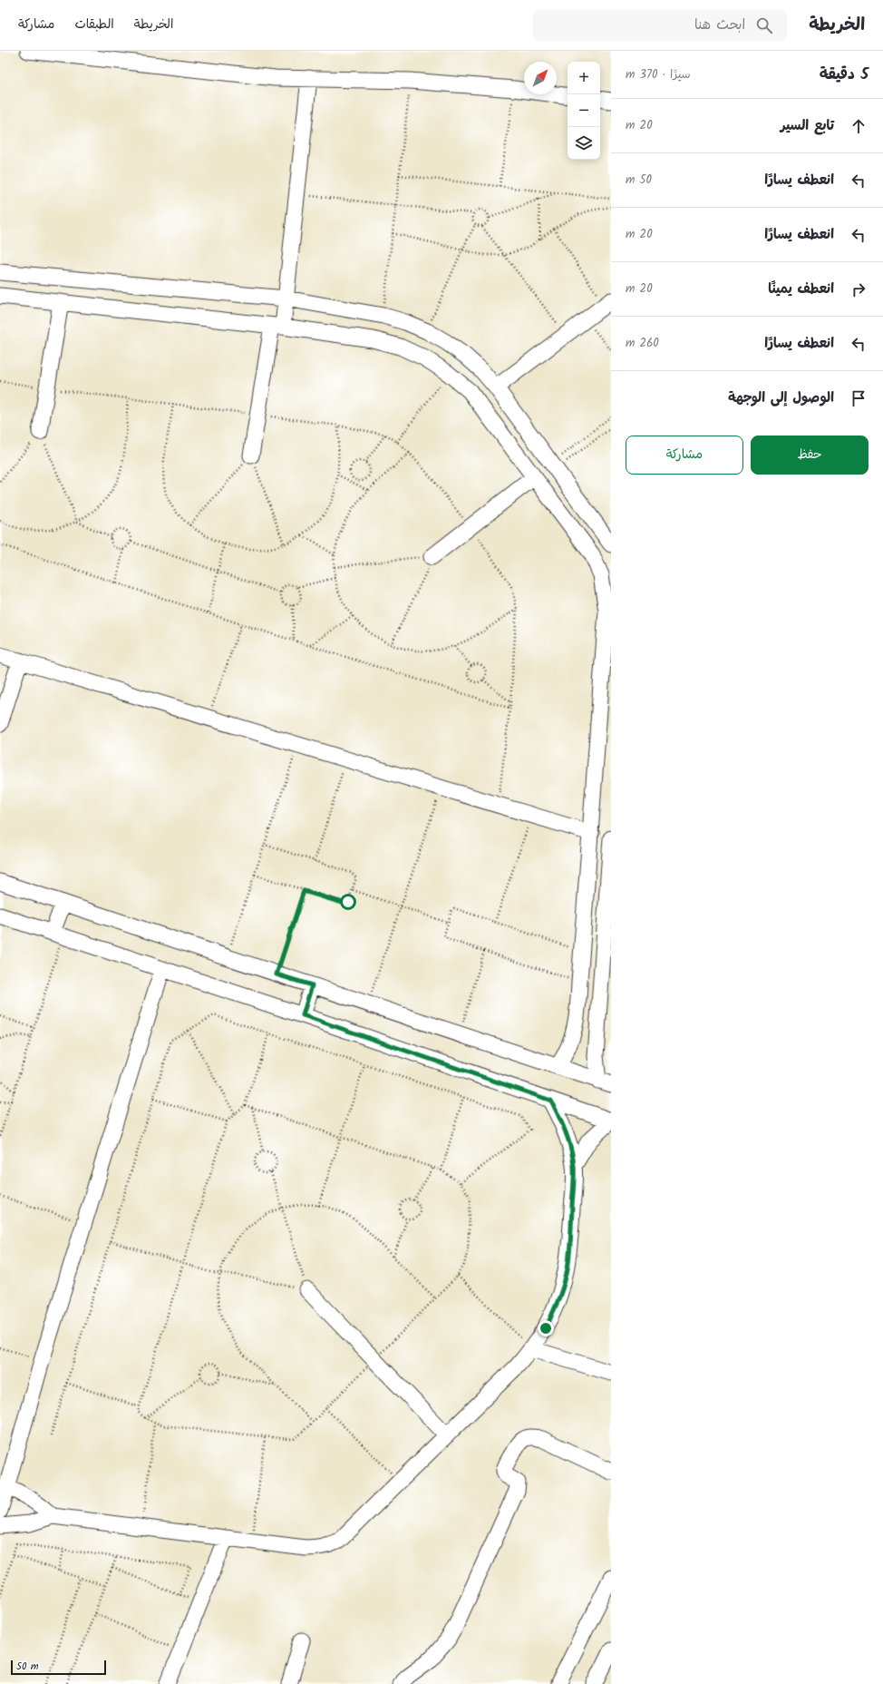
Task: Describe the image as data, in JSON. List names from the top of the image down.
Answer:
{
  "scale_bar": "50 m",
  "north": "top right",
  "page": {
    "header": "الخريطة",
    "search": "ابحث هنا",
    "nav": ["الخريطة", "الطبقات", "مشاركة"],
    "heading": ["5 دقيقة", "سيرًا · 370 m"],
    "map_buttons": ["+", "−"],
    "list": [
      ["تابع السير", "20 m"],
      ["انعطف يسارًا", "50 m"],
      ["انعطف يسارًا", "20 m"],
      ["انعطف يمينًا", "20 m"],
      ["انعطف يسارًا", "260 m"],
      "الوصول إلى الوجهة"
    ],
    "buttons": ["حفظ", "مشاركة"],
    "scale": "50 m"
  }
}
